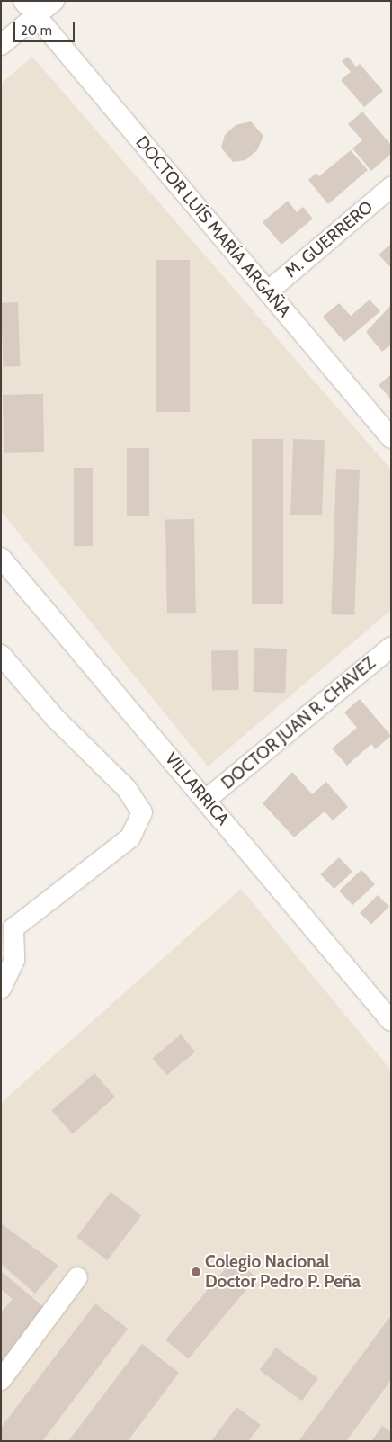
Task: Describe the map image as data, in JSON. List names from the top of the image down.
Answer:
{
  "streets": {
    "street": [
      "DOCTOR LUÍS MARÍA ARGAÑA",
      "M. GUERRERO",
      "DOCTOR JUAN R. CHAVEZ",
      "VILLARRICA"
    ]
  },
  "crossings": [
    ["DOCTOR LUÍS MARÍA ARGAÑA", "M. GUERRERO"],
    ["DOCTOR JUAN R. CHAVEZ", "VILLARRICA"]
  ],
  "places": ["Colegio Nacional Doctor Pedro P. Peña"],
  "scale_bar": "20 m"
}
